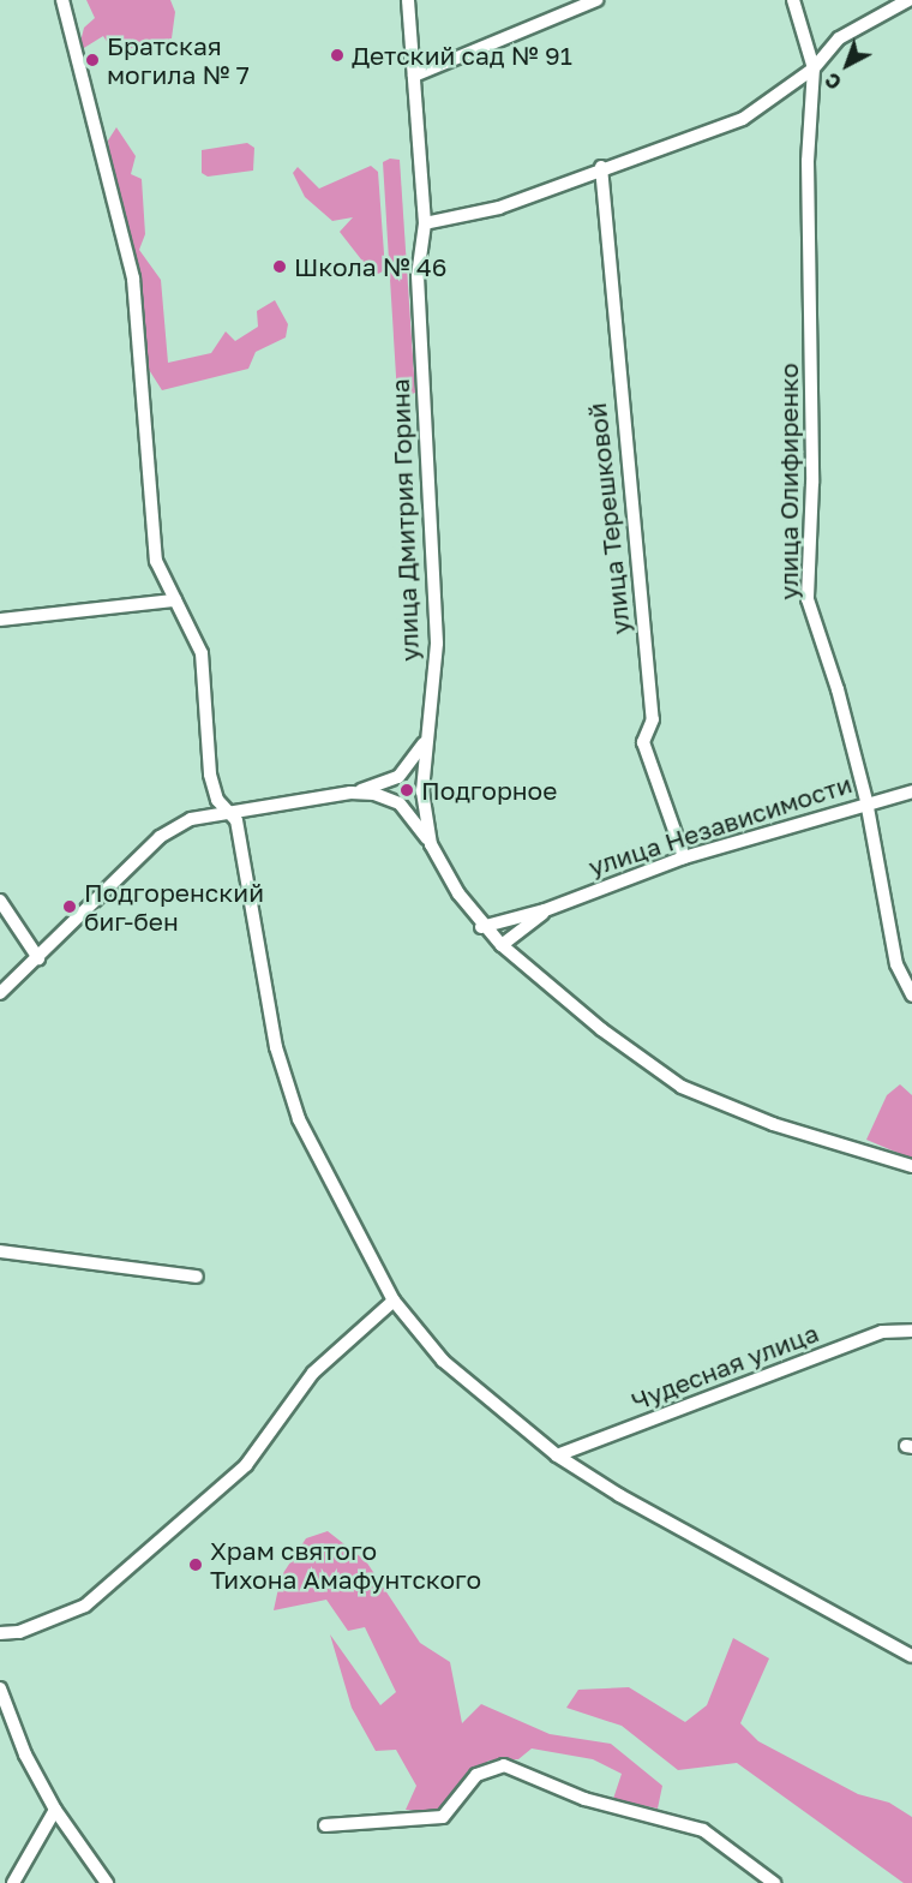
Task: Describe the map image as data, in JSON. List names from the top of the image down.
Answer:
{
  "streets": {
    "street": [
      "улица Олифиренко",
      "улица Терешковой",
      "улица Дмитрия Горина",
      "улица Независимости",
      "Чудесная улица"
    ]
  },
  "crossings": [
    ["улица Олифиренко", "улица Независимости"],
    ["улица Терешковой", "улица Независимости"]
  ],
  "places": [
    "Детский сад № 91",
    "Братская могила № 7",
    "Школа № 46",
    "Подгорное",
    "Подгоренский биг-бен",
    "Храм святого Тихона Амафунтского"
  ],
  "north": "bottom left"
}
